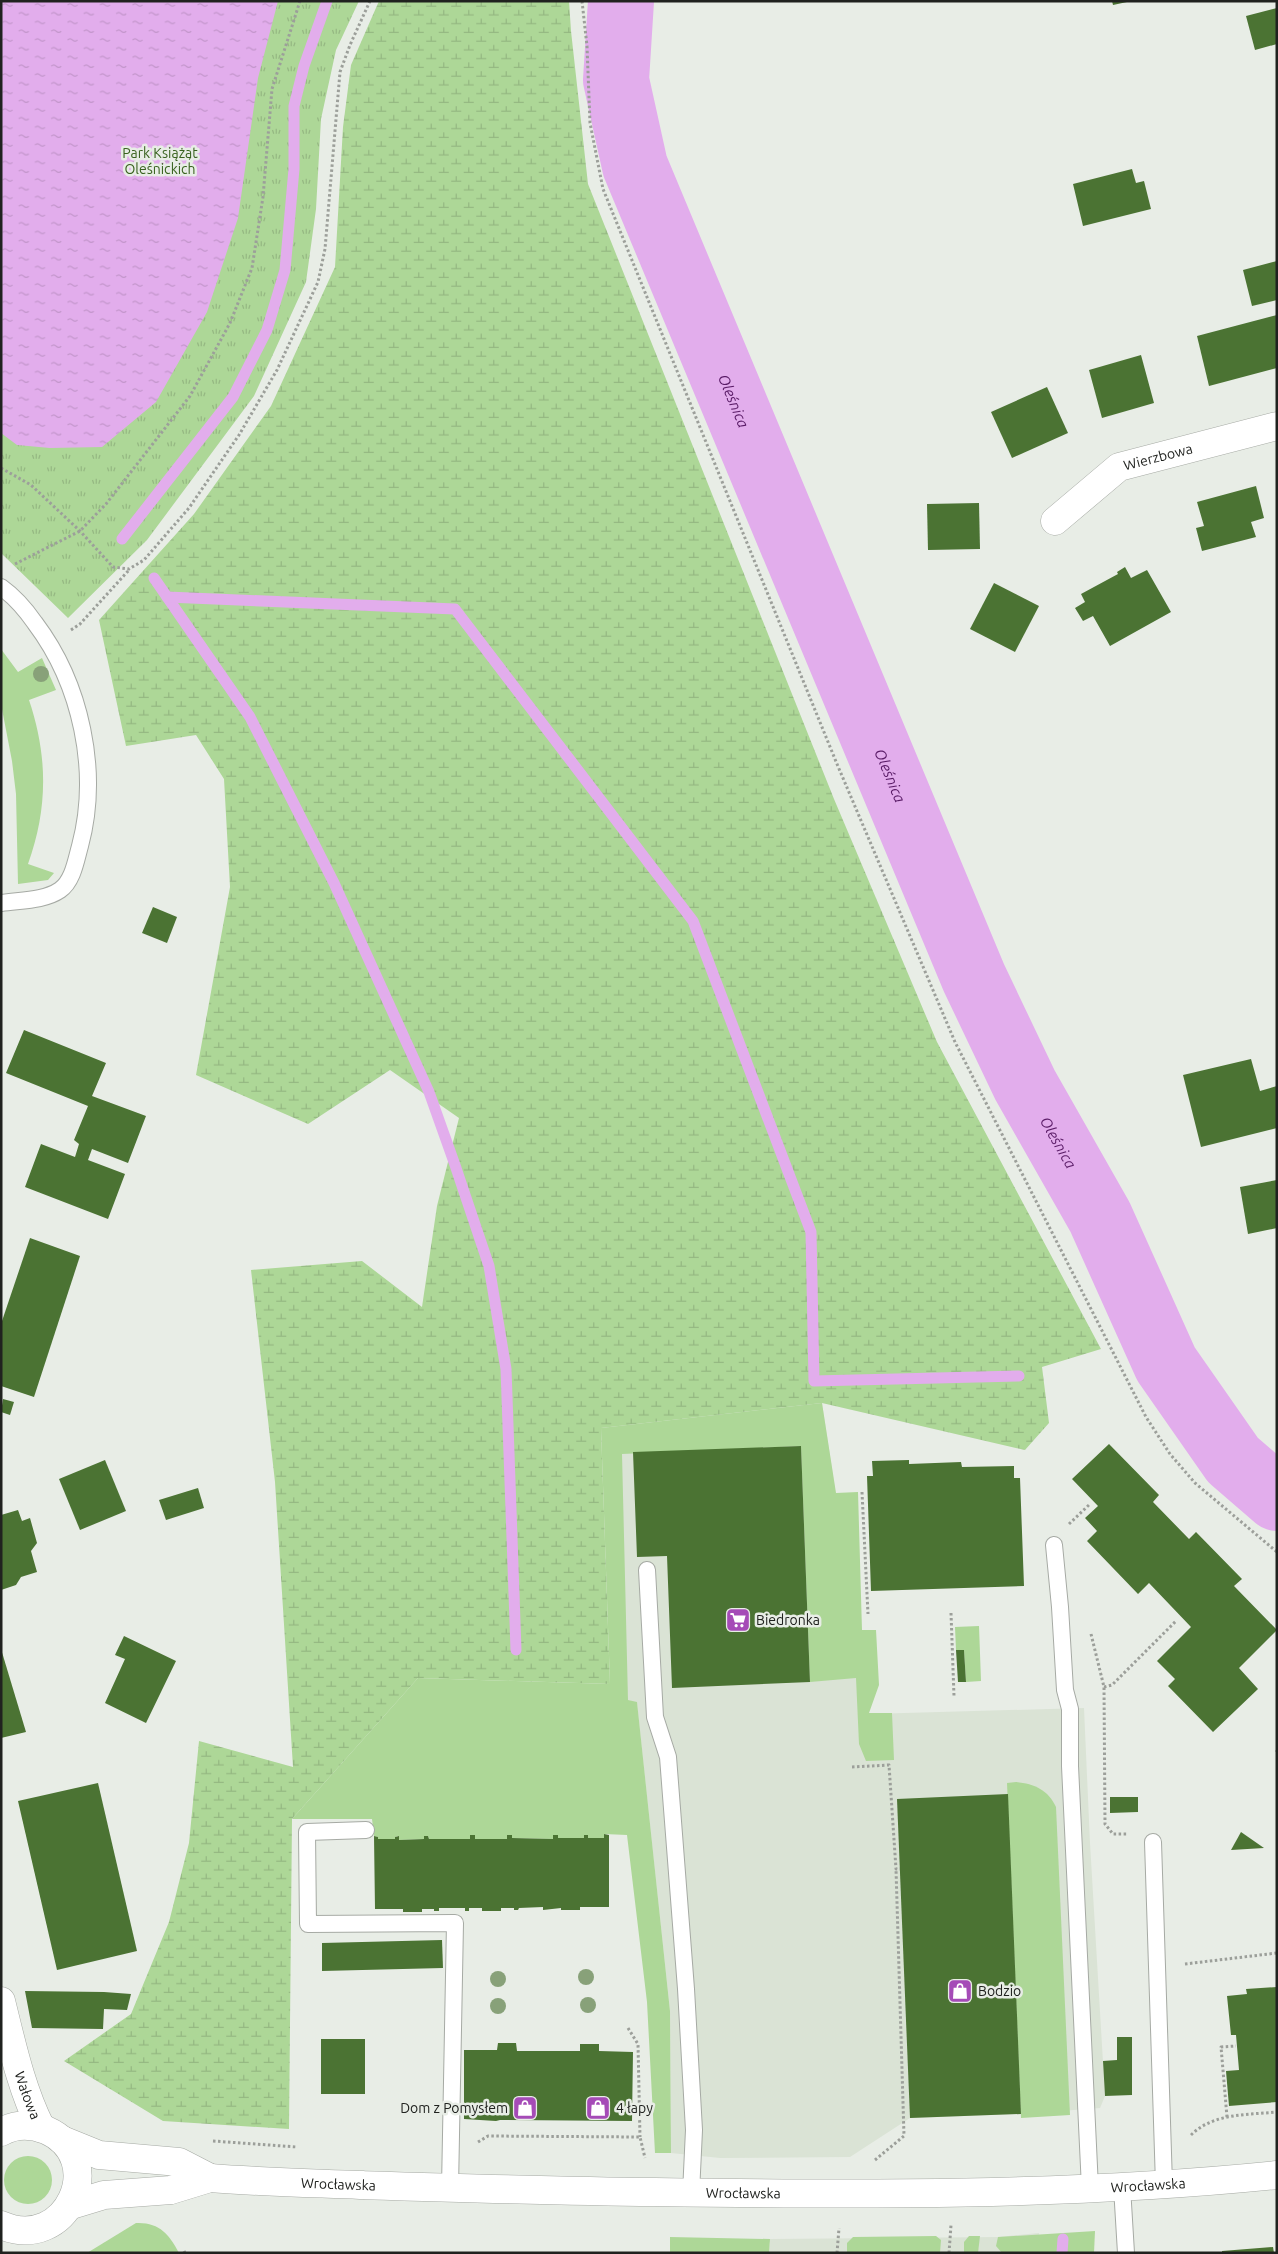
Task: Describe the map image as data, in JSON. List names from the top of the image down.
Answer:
{
  "streets": {
    "street": ["Wierzbowa", "Wałowa", "Wrocławska"]
  },
  "crossings": [
    ["Wałowa", "Wrocławska"]
  ],
  "water": ["Oleśnica"],
  "parks": ["Park Książąt Oleśnickich"],
  "places": {
    "supermarket": ["Biedronka"],
    "shop": ["Bodzio", "Dom z Pomysłem", "4 łapy"]
  }
}
